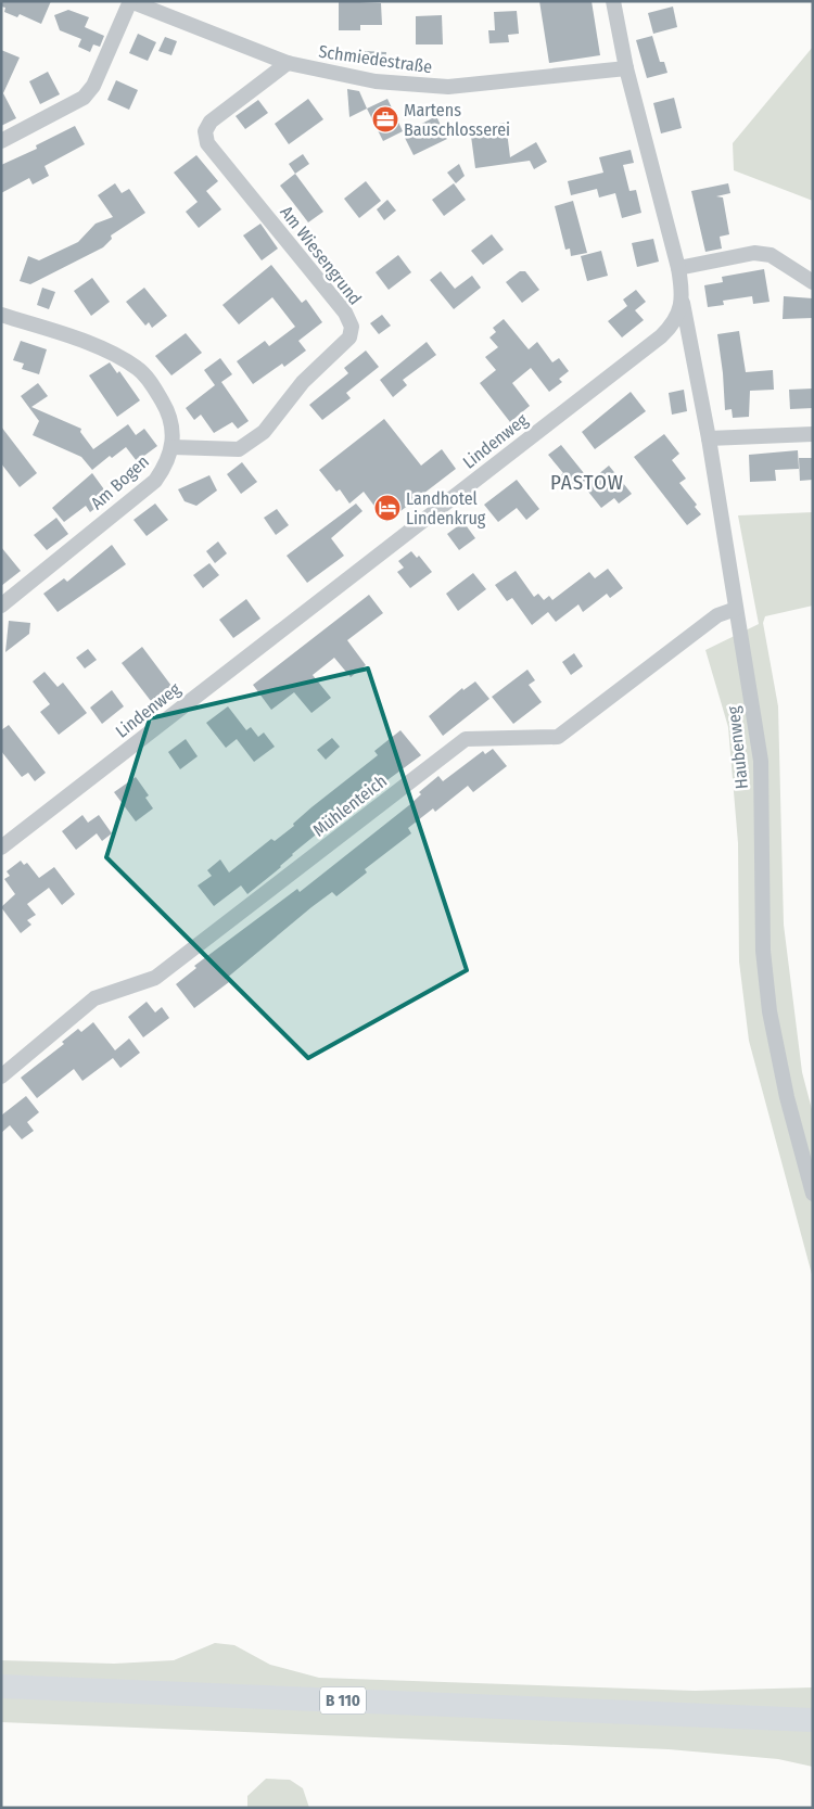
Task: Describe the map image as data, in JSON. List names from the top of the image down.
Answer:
{
  "streets": {
    "main road": ["B 110"],
    "street": [
      "Schmiedestraße",
      "Am Wiesengrund",
      "Lindenweg",
      "Am Bogen",
      "Haubenweg",
      "Mühlenteich"
    ]
  },
  "crossings": [
    ["Schmiedestraße", "Am Wiesengrund"],
    ["Schmiedestraße", "Lindenweg"],
    ["Am Wiesengrund", "Am Bogen"],
    ["Lindenweg", "Haubenweg"],
    ["Haubenweg", "Mühlenteich"]
  ],
  "districts": ["PASTOW"],
  "places": {
    "office": ["Martens Bauschlosserei"],
    "hotel": ["Landhotel Lindenkrug"]
  }
}
